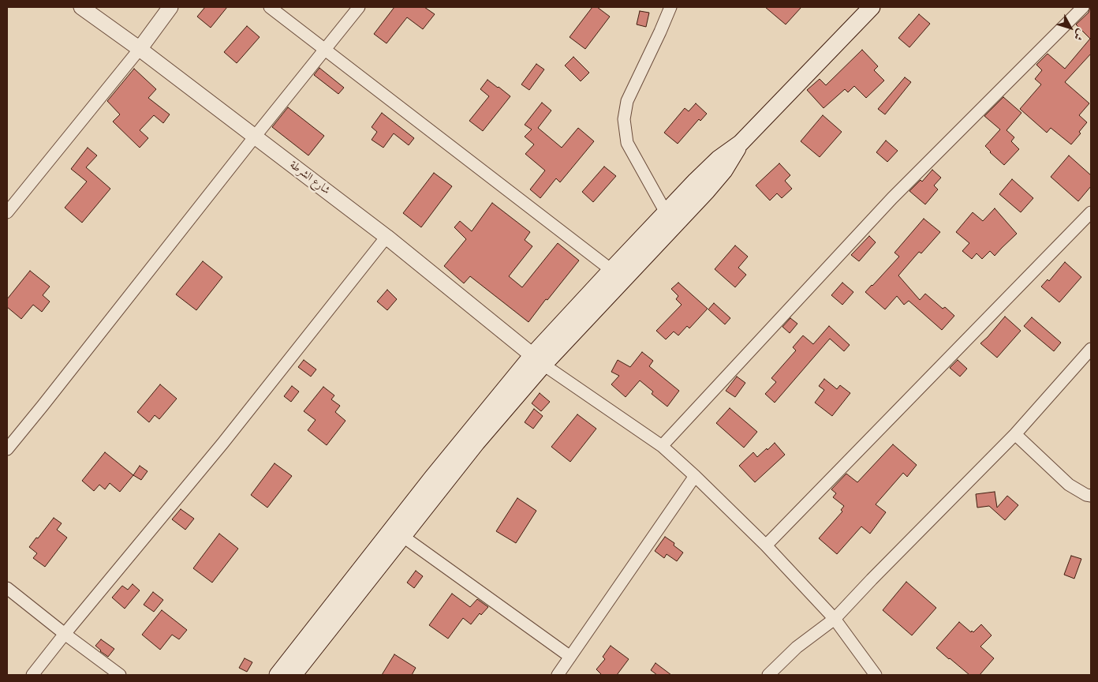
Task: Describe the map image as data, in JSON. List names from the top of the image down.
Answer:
{
  "streets": {
    "street": ["شارع الشرطة"]
  },
  "north": "bottom right"
}
